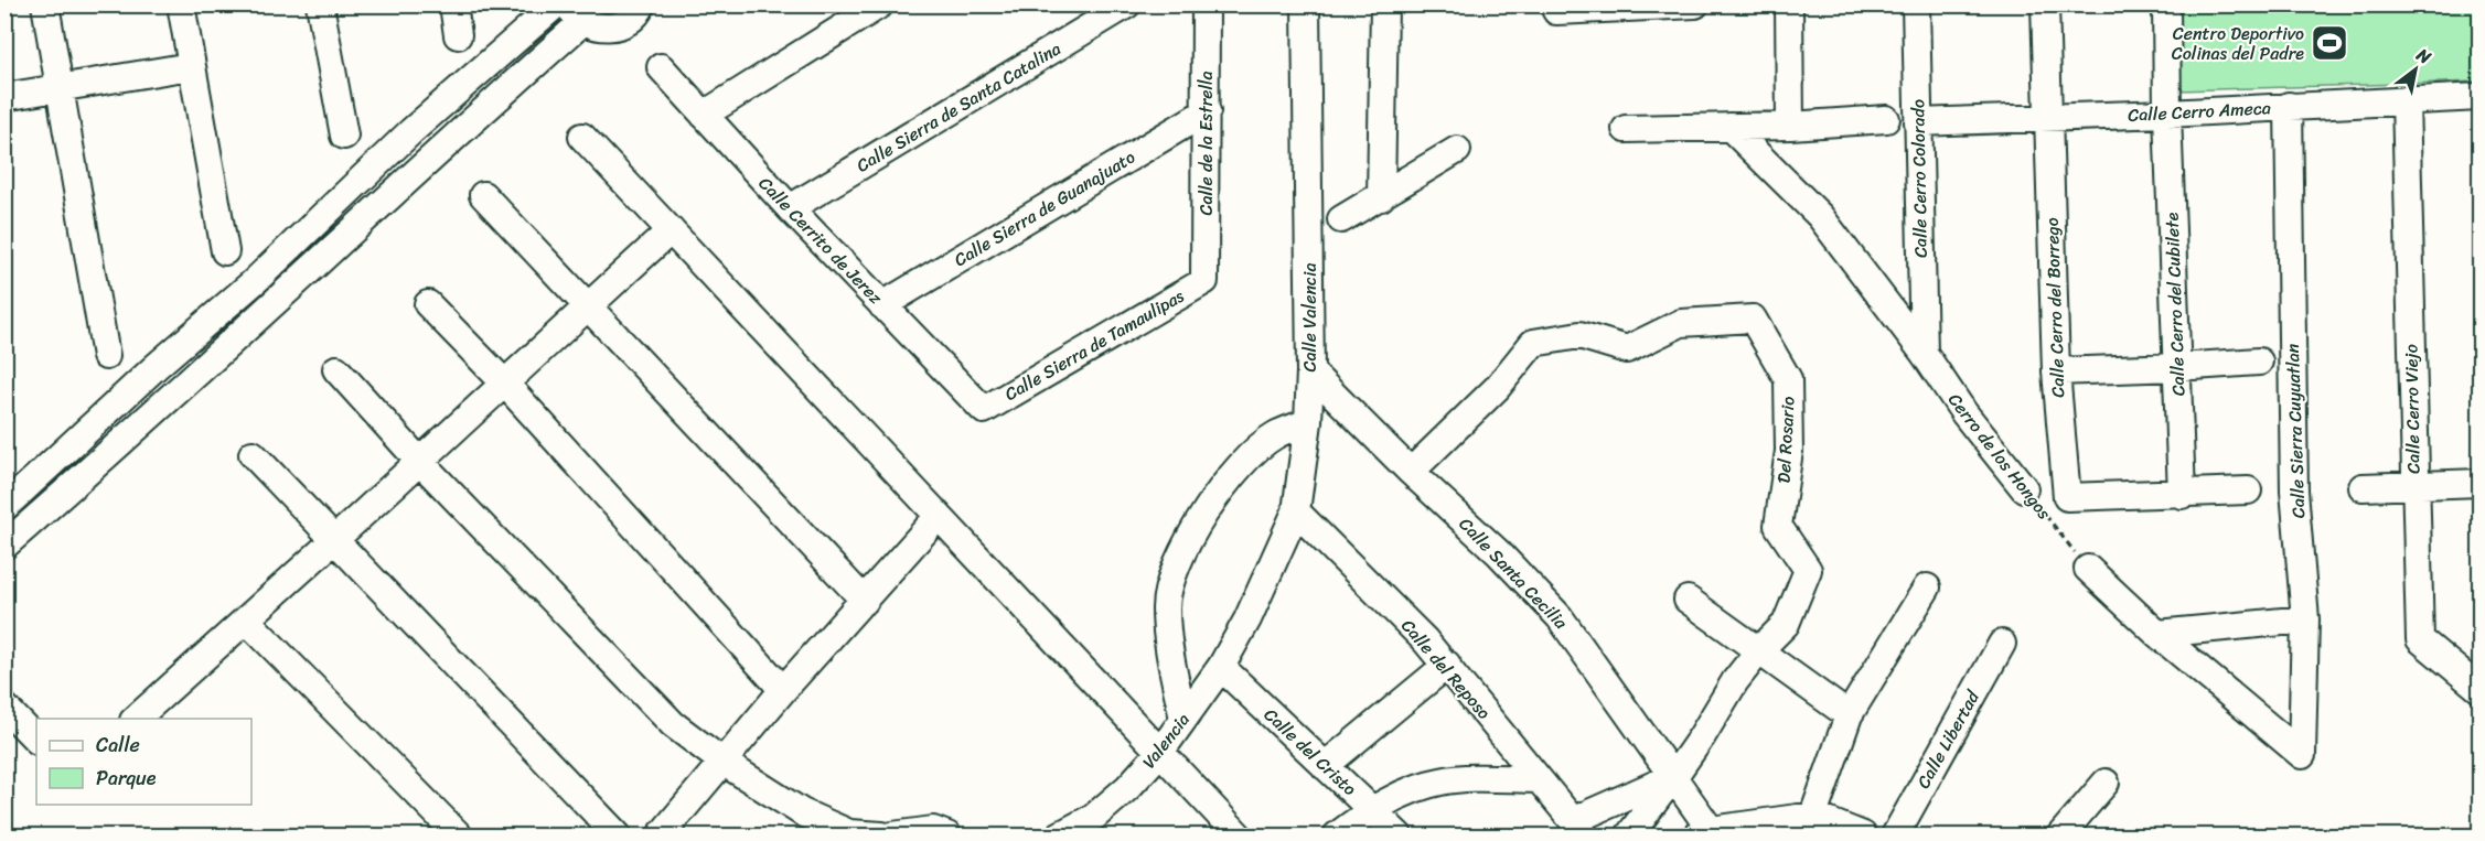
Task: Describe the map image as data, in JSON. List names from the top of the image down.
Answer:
{
  "streets": {
    "street": [
      "Calle Sierra de Santa Catalina",
      "Calle Cerro Ameca",
      "Calle de la Estrella",
      "Calle Cerro Colorado",
      "Calle Sierra de Guanajuato",
      "Calle Cerrito de Jerez",
      "Calle Cerro del Cubilete",
      "Calle Cerro del Borrego",
      "Calle Valencia",
      "Calle Sierra de Tamaulipas",
      "Calle Cerro Viejo",
      "Calle Sierra Cuyuatlan",
      "Del Rosario",
      "Cerro de los Hongos",
      "Calle Santa Cecilia",
      "Calle del Reposo",
      "Calle Libertad",
      "Valencia",
      "Calle del Cristo"
    ]
  },
  "crossings": [
    ["Calle Sierra de Santa Catalina", "Calle Cerrito de Jerez"],
    ["Calle Cerro Ameca", "Calle Cerro Colorado"],
    ["Calle Cerro Ameca", "Calle Cerro del Cubilete"],
    ["Calle Cerro Ameca", "Calle Cerro del Borrego"],
    ["Calle Cerro Ameca", "Calle Cerro Viejo"],
    ["Calle Cerro Ameca", "Calle Sierra Cuyuatlan"],
    ["Calle de la Estrella", "Calle Sierra de Guanajuato"],
    ["Calle de la Estrella", "Calle Sierra de Tamaulipas"],
    ["Calle Cerro Colorado", "Cerro de los Hongos"],
    ["Calle Sierra de Guanajuato", "Calle Cerrito de Jerez"],
    ["Calle Cerrito de Jerez", "Calle Sierra de Tamaulipas"],
    ["Calle Cerro del Cubilete", "Calle Cerro del Borrego"],
    ["Calle Valencia", "Calle Santa Cecilia"],
    ["Calle Valencia", "Calle del Reposo"],
    ["Calle Valencia", "Valencia"],
    ["Del Rosario", "Calle Santa Cecilia"],
    ["Valencia", "Calle del Cristo"]
  ],
  "places": {
    "sports": ["Centro Deportivo Colinas del Padre"]
  },
  "legend": ["Calle", "Parque"],
  "north": "top right"
}
